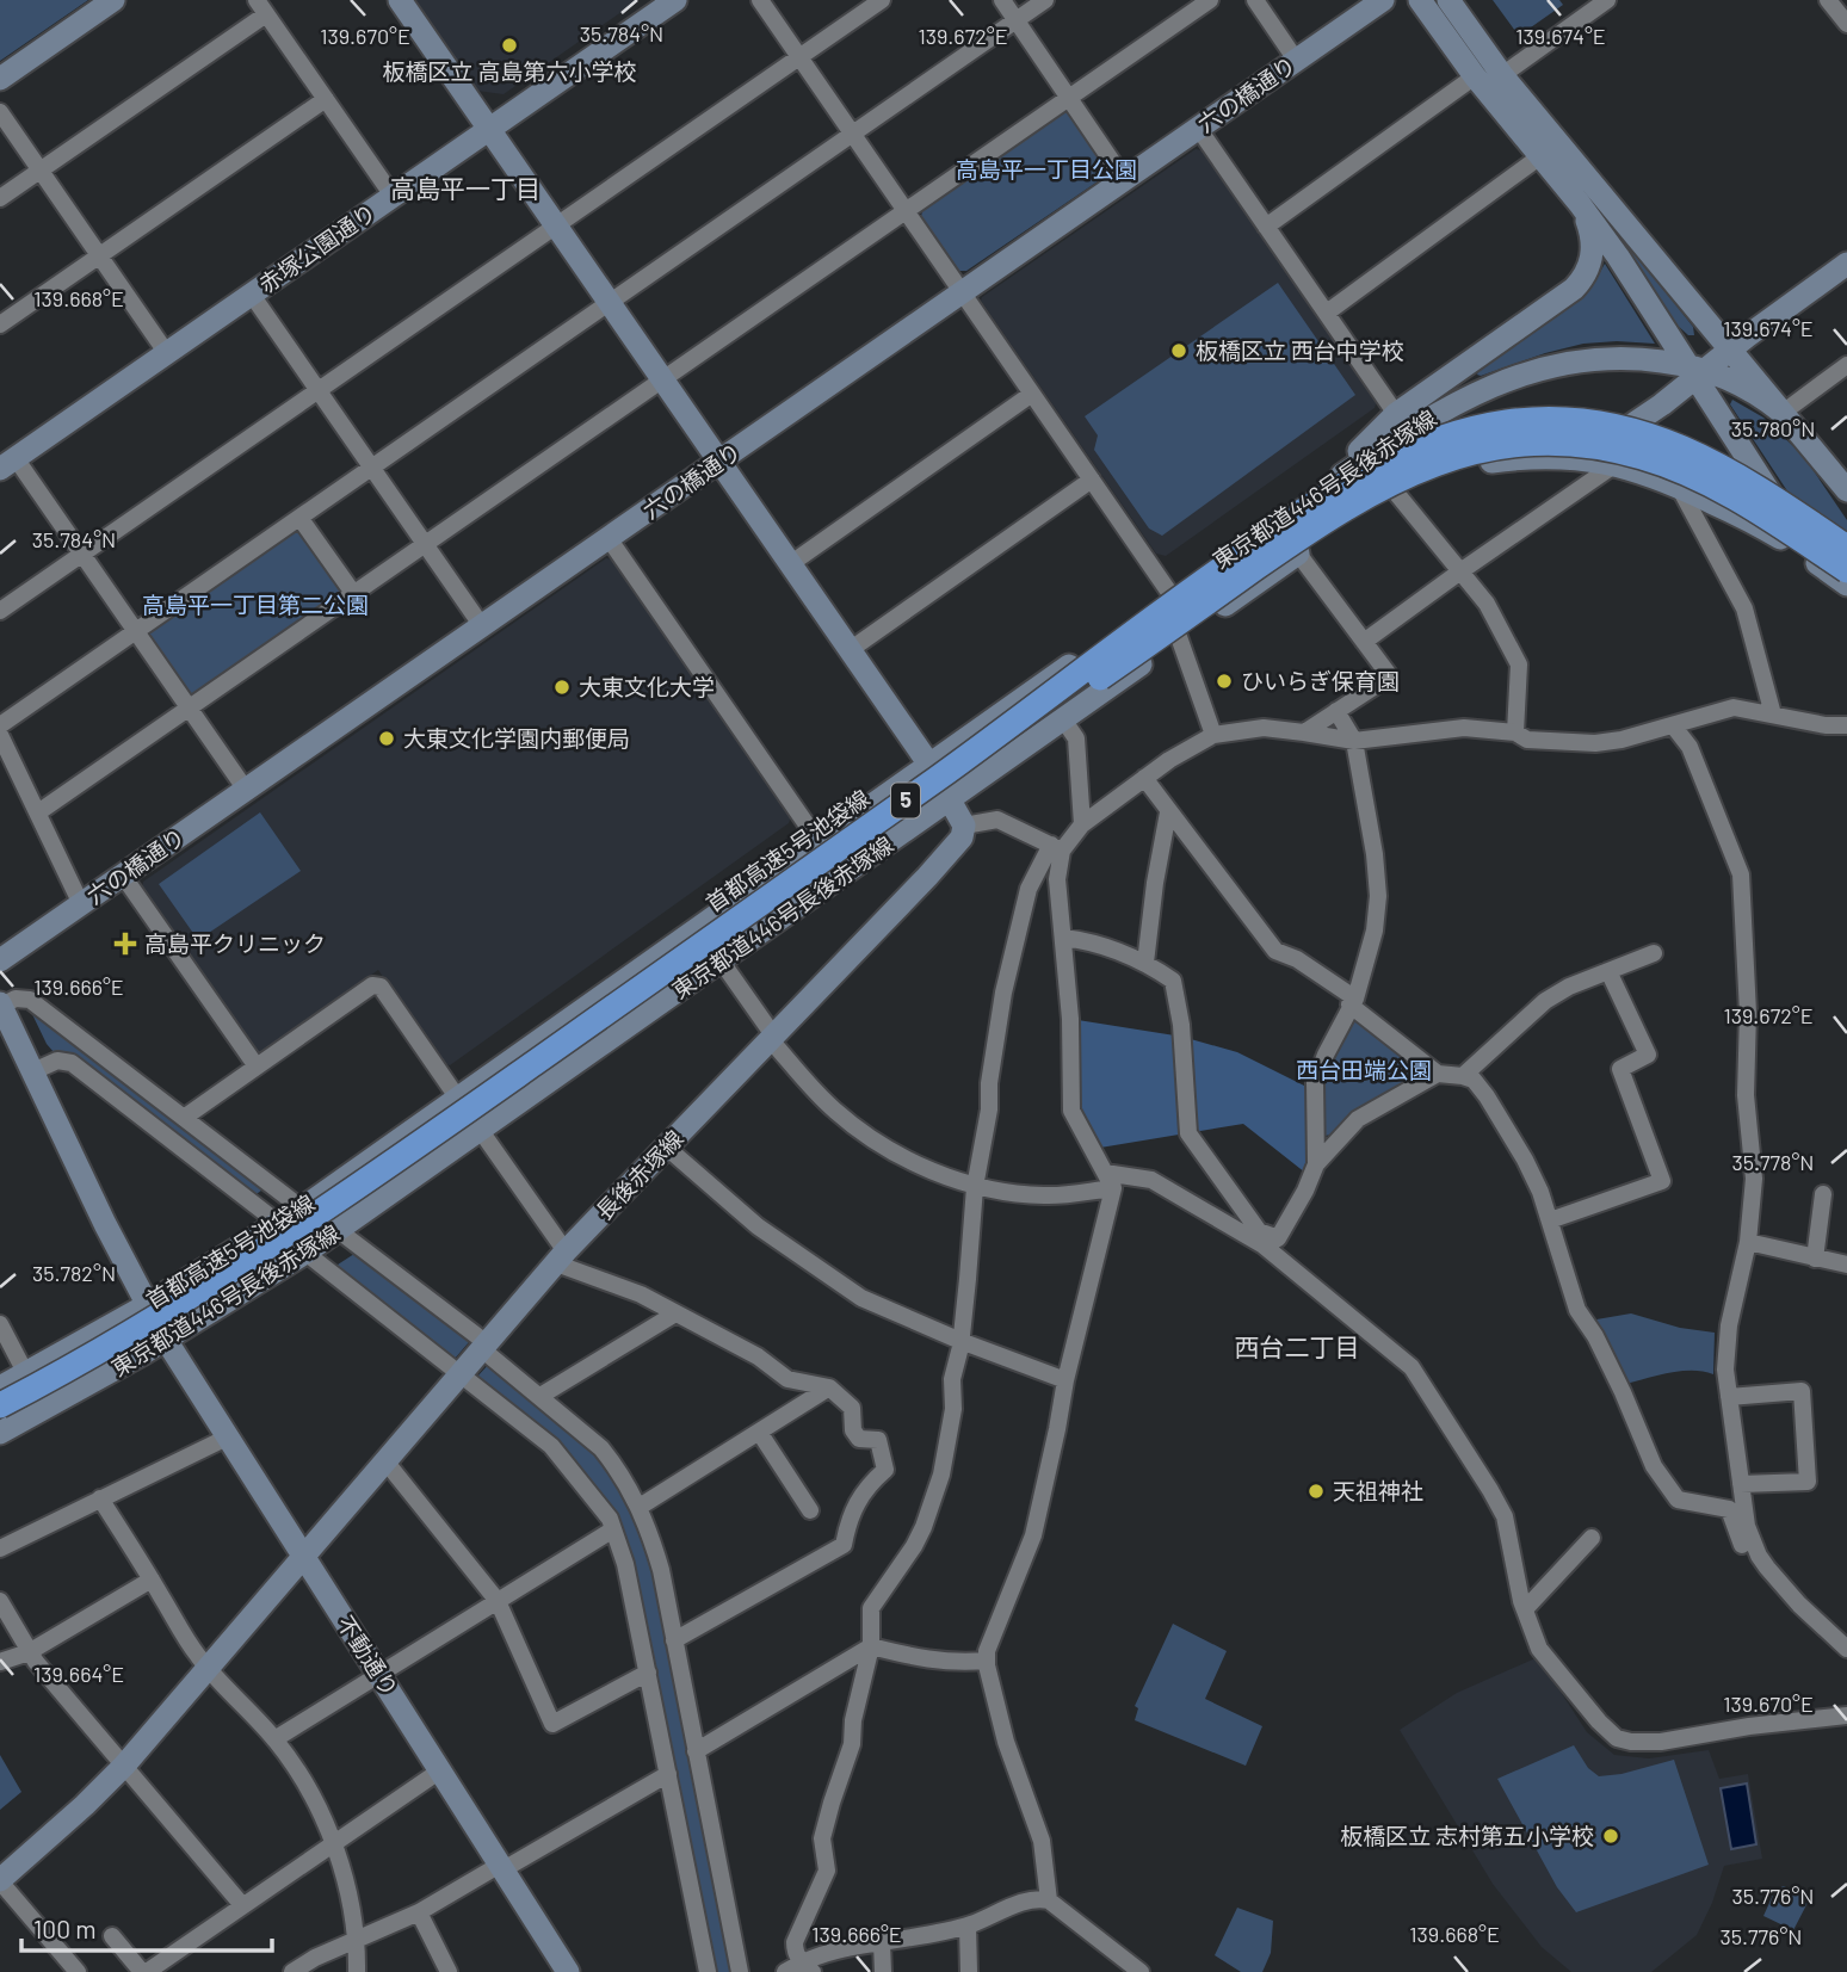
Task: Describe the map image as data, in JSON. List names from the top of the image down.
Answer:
{
  "streets": {
    "highway": ["5", "首都高速5号池袋線"],
    "main road": [
      "六の橋通り",
      "赤塚公園通り",
      "東京都道446号長後赤塚線",
      "長後赤塚線",
      "不動通り"
    ]
  },
  "crossings": [
    ["東京都道446号長後赤塚線", "不動通り"],
    ["長後赤塚線", "不動通り"]
  ],
  "districts": ["高島平一丁目", "西台二丁目"],
  "parks": ["高島平一丁目公園", "高島平一丁目第二公園", "西台田端公園"],
  "places": {
    "other": [
      "板橋区立 高島第六小学校",
      "板橋区立 西台中学校",
      "ひいらぎ保育園",
      "大東文化大学",
      "大東文化学園内郵便局",
      "天祖神社",
      "板橋区立 志村第五小学校"
    ],
    "health": ["高島平クリニック"]
  },
  "scale_bar": "100 m",
  "coordinates": [
    "35.784°N",
    "139.670°E",
    "139.672°E",
    "139.674°E",
    "139.668°E",
    "35.780°N",
    "139.666°E",
    "35.778°N",
    "35.782°N",
    "139.664°E",
    "35.776°N"
  ]
}
